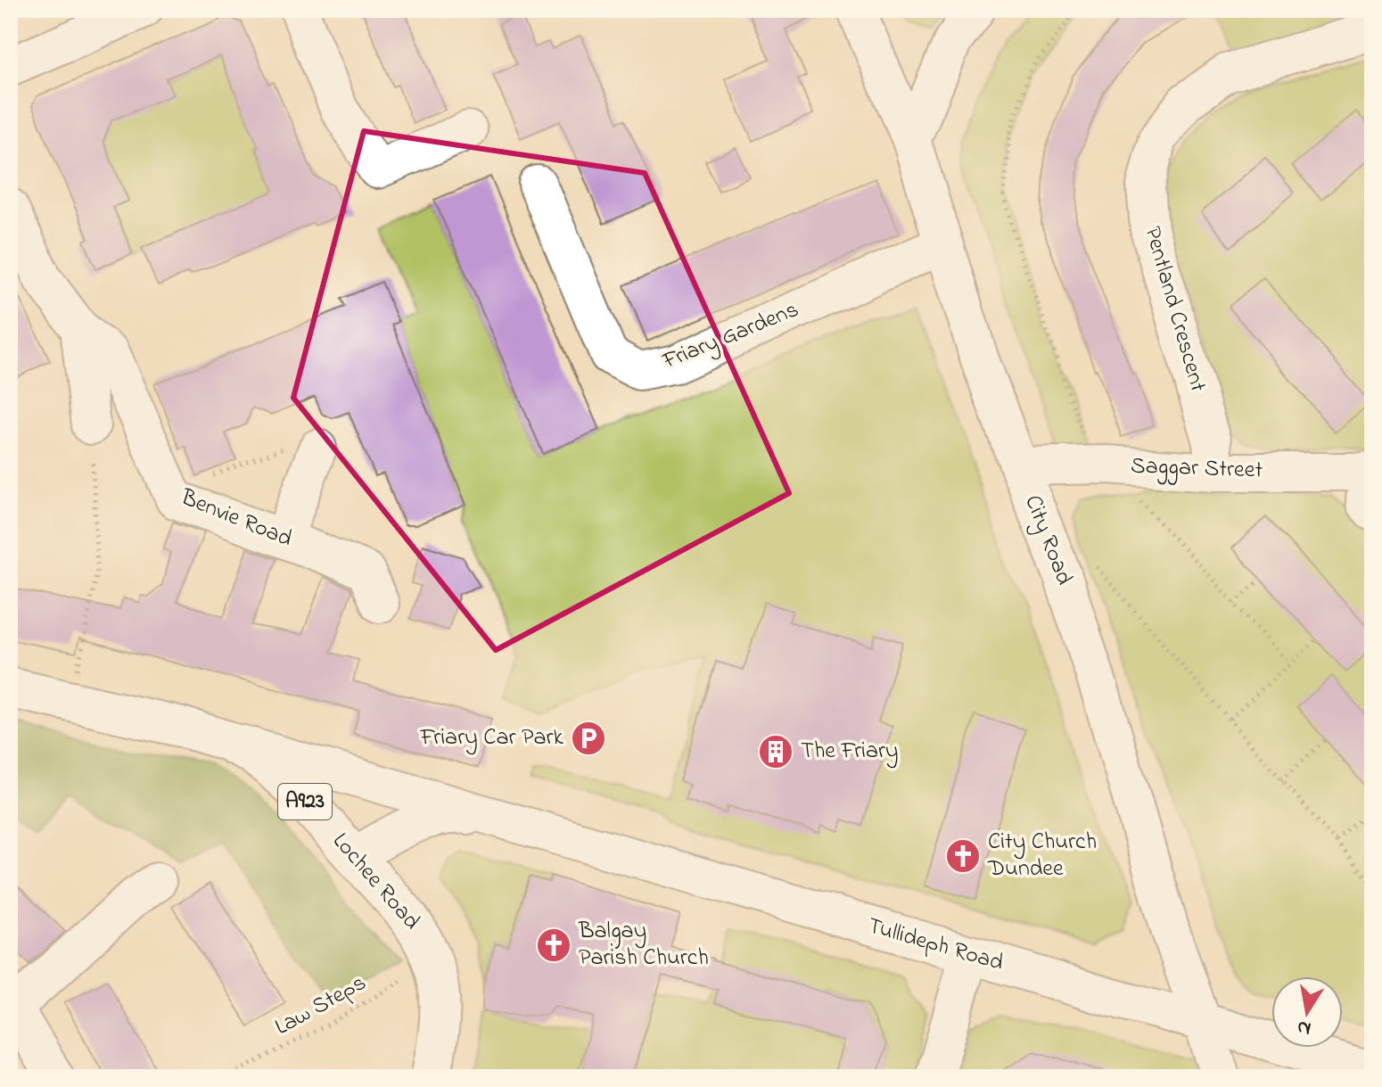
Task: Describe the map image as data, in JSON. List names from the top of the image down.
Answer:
{
  "streets": {
    "main road": ["A923", "Lochee Road"],
    "street": [
      "Pentland Crescent",
      "Friary Gardens",
      "Saggar Street",
      "Benvie Road",
      "City Road",
      "Tullideph Road"
    ],
    "path": ["Law Steps"]
  },
  "crossings": [
    ["Pentland Crescent", "Saggar Street"],
    ["Friary Gardens", "City Road"],
    ["Saggar Street", "City Road"],
    ["City Road", "Tullideph Road"],
    ["Lochee Road", "Tullideph Road"],
    ["Lochee Road", "Law Steps"]
  ],
  "places": {
    "parking": ["Friary Car Park"],
    "building": ["The Friary"],
    "church": ["City Church Dundee", "Balgay Parish Church"]
  },
  "north": "bottom"
}
